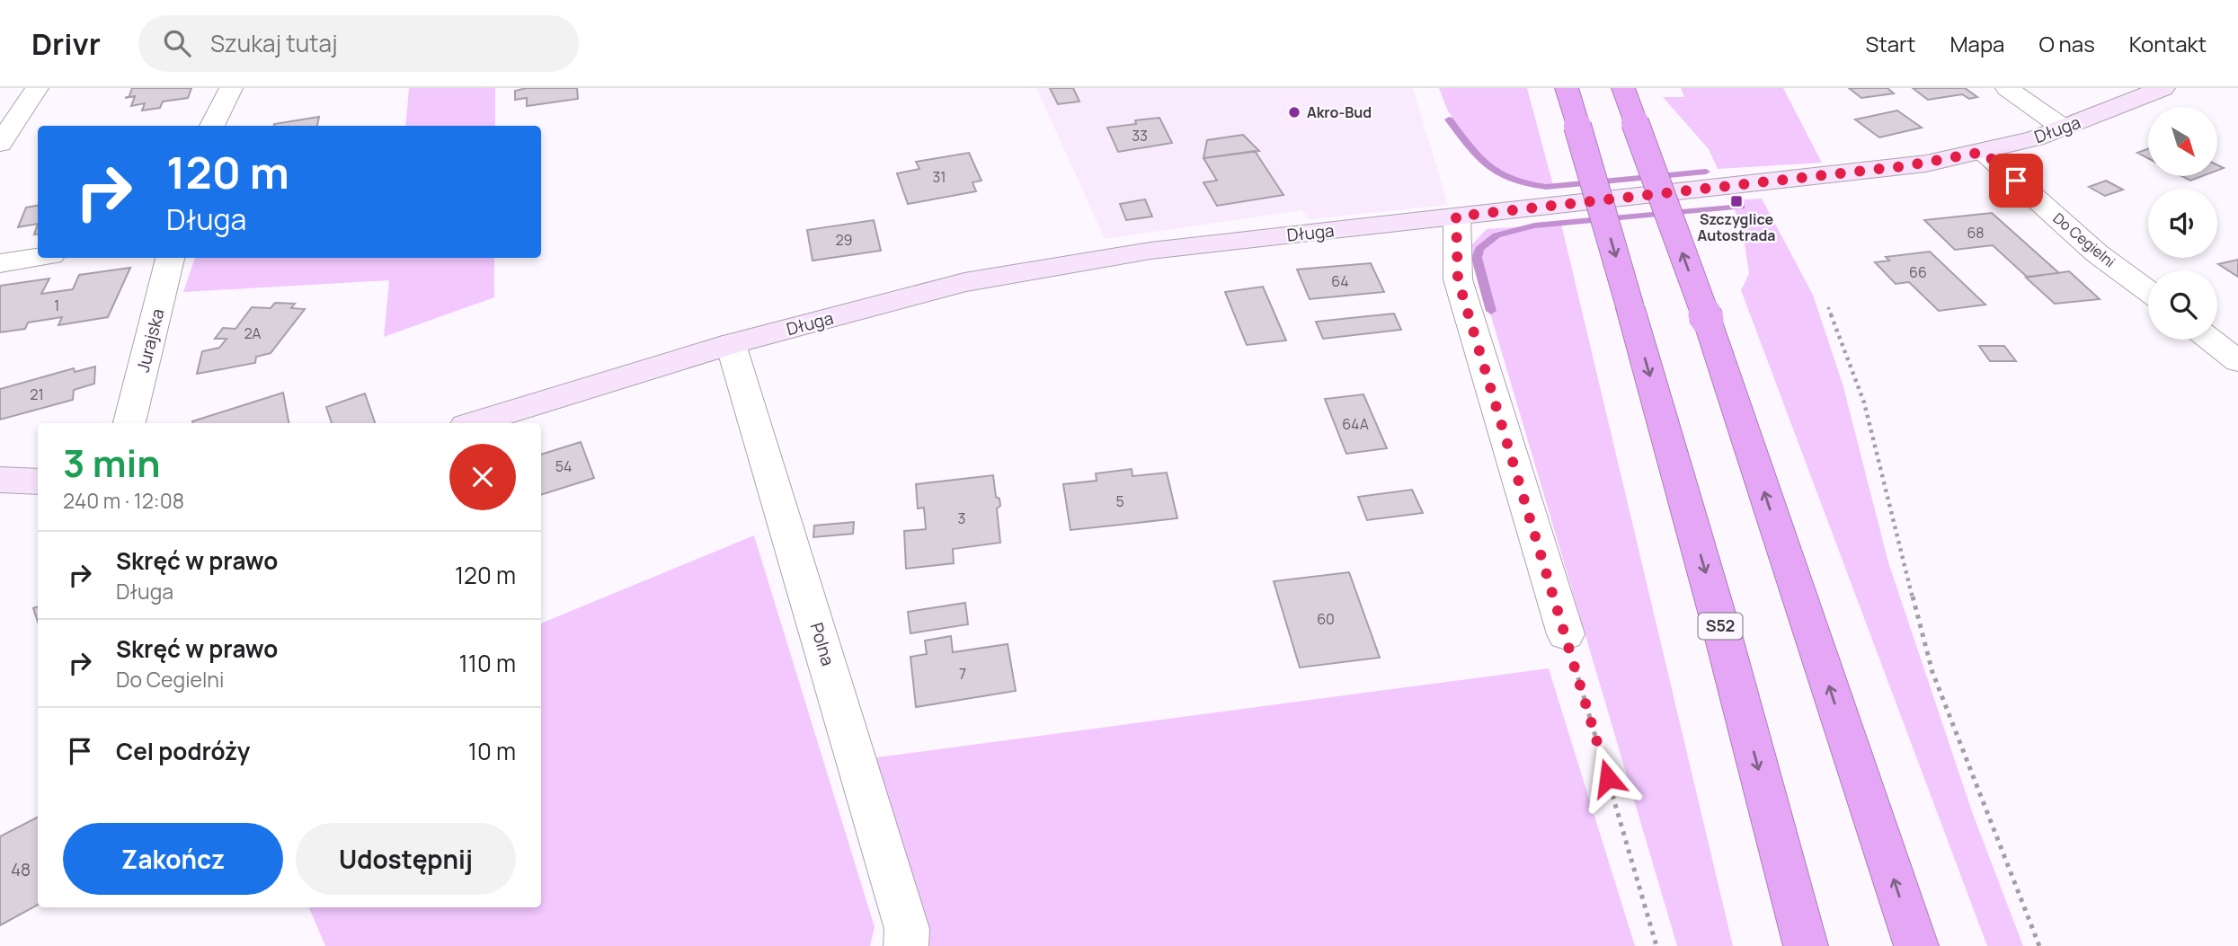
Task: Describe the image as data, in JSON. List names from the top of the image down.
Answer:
{
  "streets": {
    "highway": ["S52"],
    "street": [
      "Długa",
      "Do Cegielni",
      "Jurajska",
      "Polna"
    ]
  },
  "crossings": [
    ["Długa", "Do Cegielni"],
    ["Długa", "Polna"]
  ],
  "places": {
    "other": ["Akro-Bud"],
    "transit": ["Szczyglice Autostrada"]
  },
  "house_numbers": [
    "33",
    "31",
    "68",
    "29",
    "66",
    "64",
    "1",
    "2A",
    "21",
    "64A",
    "54",
    "5",
    "3",
    "60",
    "7",
    "48"
  ],
  "north": "bottom right",
  "page": {
    "header": "Drivr",
    "search": "Szukaj tutaj",
    "nav": [
      "Start",
      "Mapa",
      "O nas",
      "Kontakt"
    ],
    "turn": ["120 m", "Długa"],
    "heading": ["3 min", "240 m · 12:08"],
    "list": [
      {
        "name": "Skręć w prawo",
        "note": "Długa",
        "value": "120 m"
      },
      {
        "name": "Skręć w prawo",
        "note": "Do Cegielni",
        "value": "110 m"
      },
      {
        "name": "Cel podróży",
        "value": "10 m"
      }
    ],
    "buttons": ["Zakończ", "Udostępnij"]
  }
}
